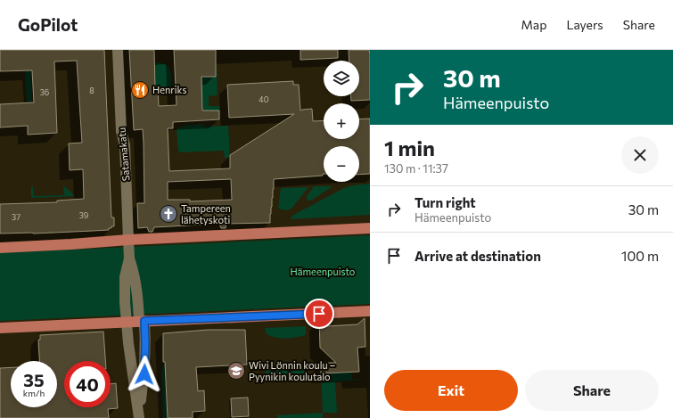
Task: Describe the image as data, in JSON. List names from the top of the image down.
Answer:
{
  "streets": {
    "street": ["Satamakatu"]
  },
  "parks": ["Hämeenpuisto"],
  "places": {
    "restaurant": ["Henriks"],
    "church": ["Tampereen lähetyskoti"],
    "school or university": ["Wivi Lönnin koulu – Pyynikin koulutalo"]
  },
  "house_numbers": [
    "8",
    "36",
    "40",
    "39",
    "37"
  ],
  "page": {
    "header": "GoPilot",
    "nav": ["Map", "Layers", "Share"],
    "turn": ["30 m", "Hämeenpuisto"],
    "map_buttons": ["+", "−"],
    "heading": ["1 min", "130 m · 11:37"],
    "list": [
      {
        "name": "Turn right",
        "note": "Hämeenpuisto",
        "value": "30 m"
      },
      {
        "name": "Arrive at destination",
        "value": "100 m"
      }
    ],
    "speed": "35 km/h",
    "limit": "40",
    "buttons": ["Exit", "Share"]
  }
}
